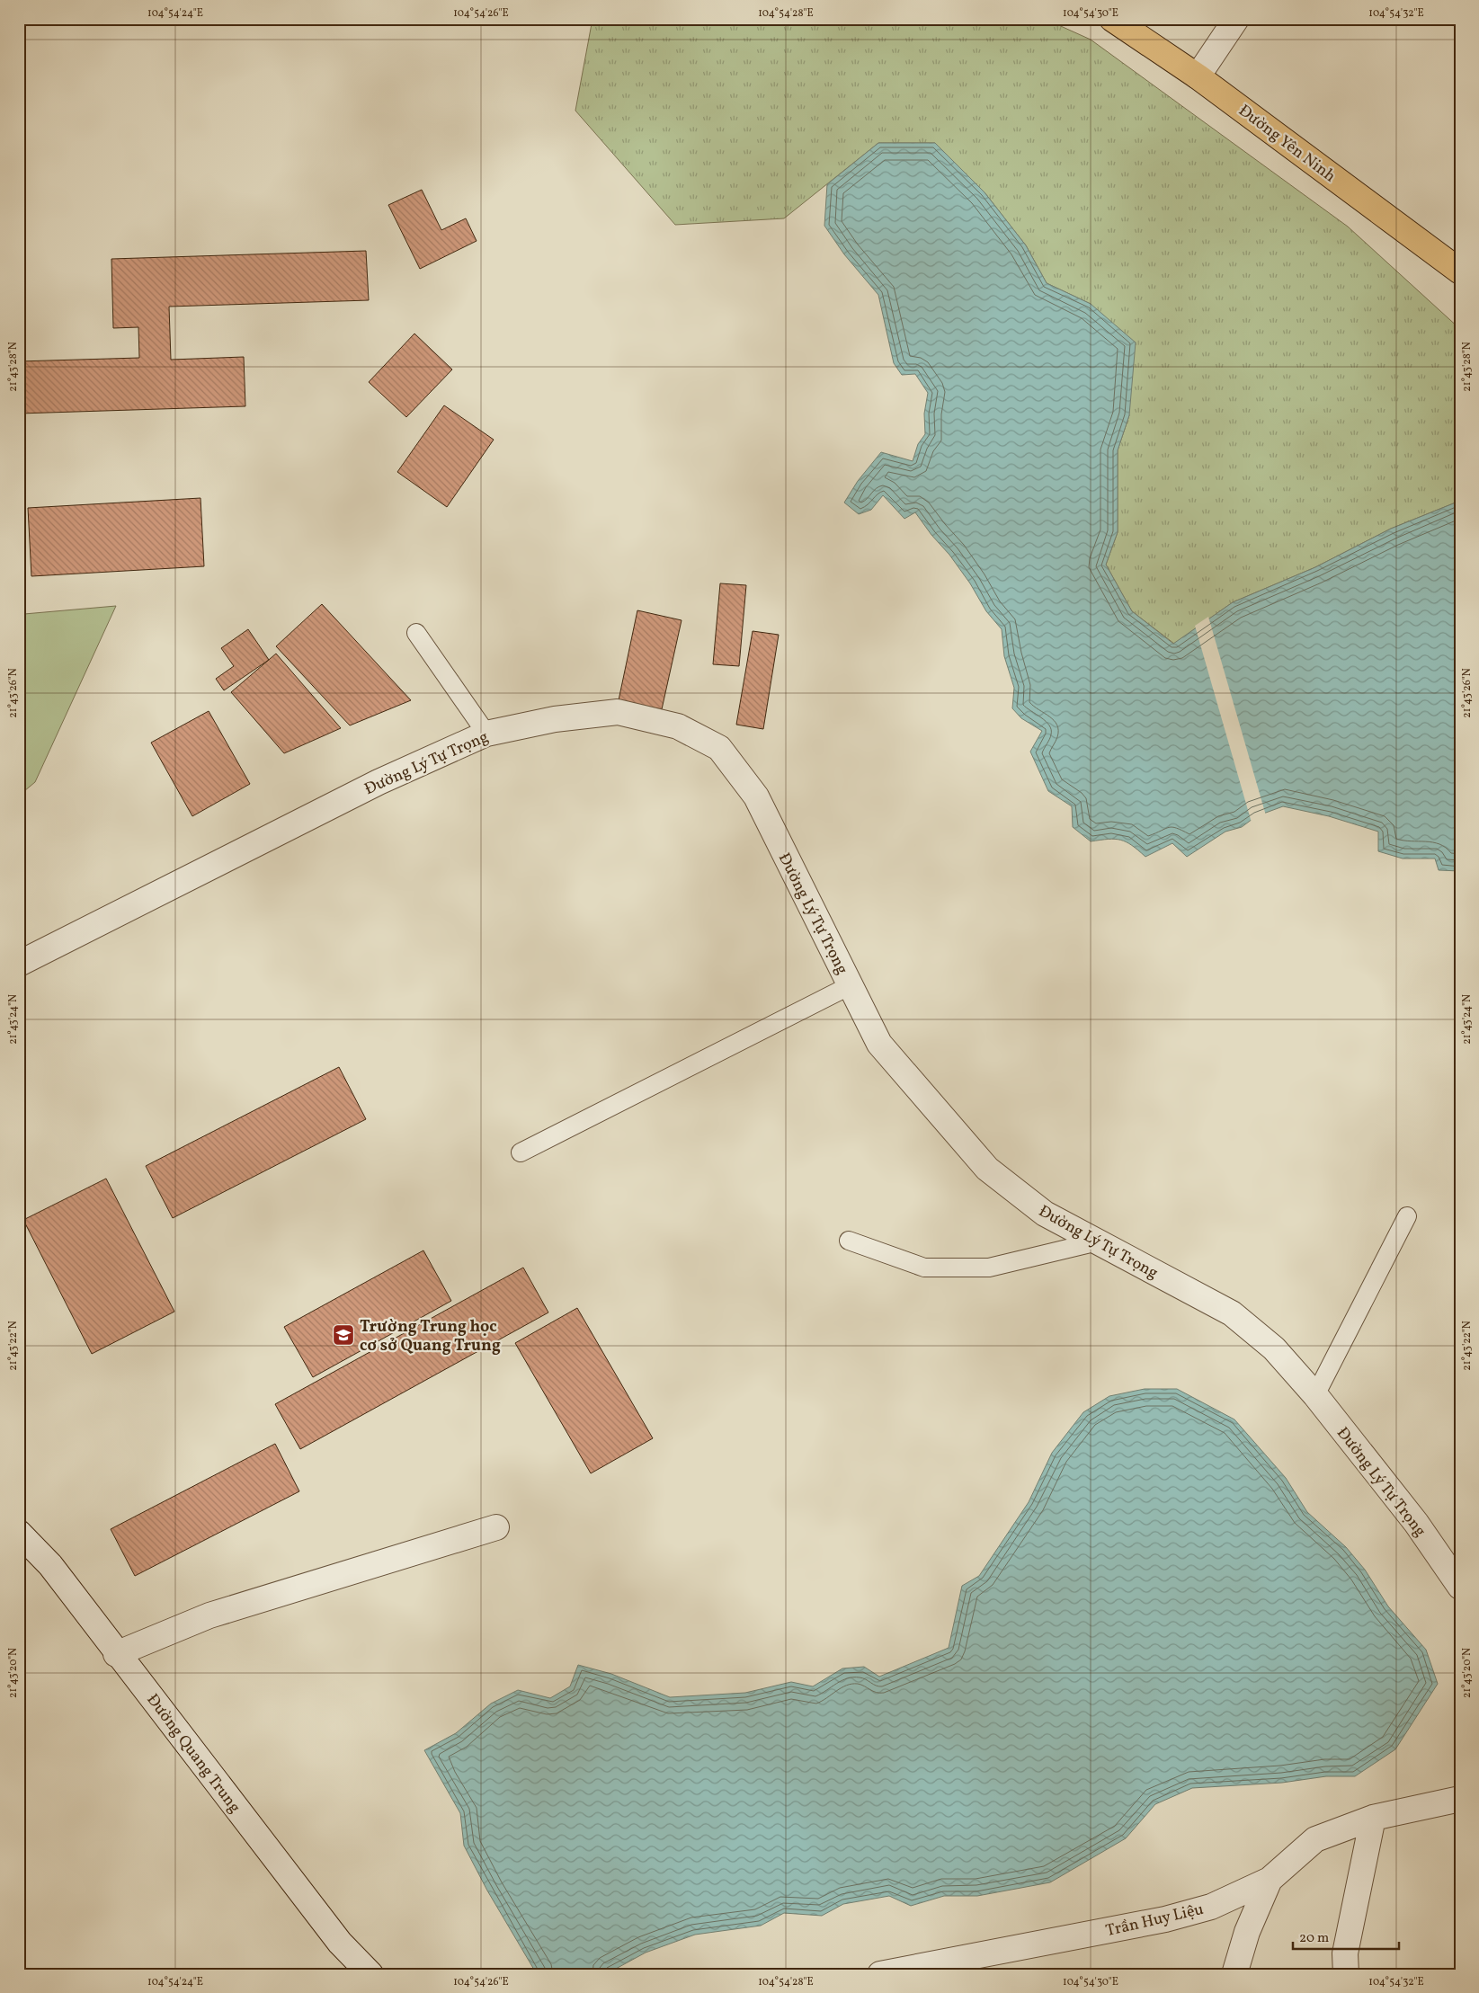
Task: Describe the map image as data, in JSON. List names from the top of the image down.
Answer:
{
  "streets": {
    "main road": ["Đường Yên Ninh"],
    "street": ["Đường Lý Tự Trọng", "Đường Quang Trung", "Trần Huy Liệu"]
  },
  "places": {
    "school or university": ["Trường Trung học cơ sở Quang Trung"]
  },
  "scale_bar": "20 m",
  "coordinates": [
    "104°54'24\"E",
    "104°54'26\"E",
    "104°54'28\"E",
    "104°54'30\"E",
    "104°54'32\"E",
    "21°43'28\"N",
    "21°43'26\"N",
    "21°43'24\"N",
    "21°43'22\"N",
    "21°43'20\"N"
  ]
}
